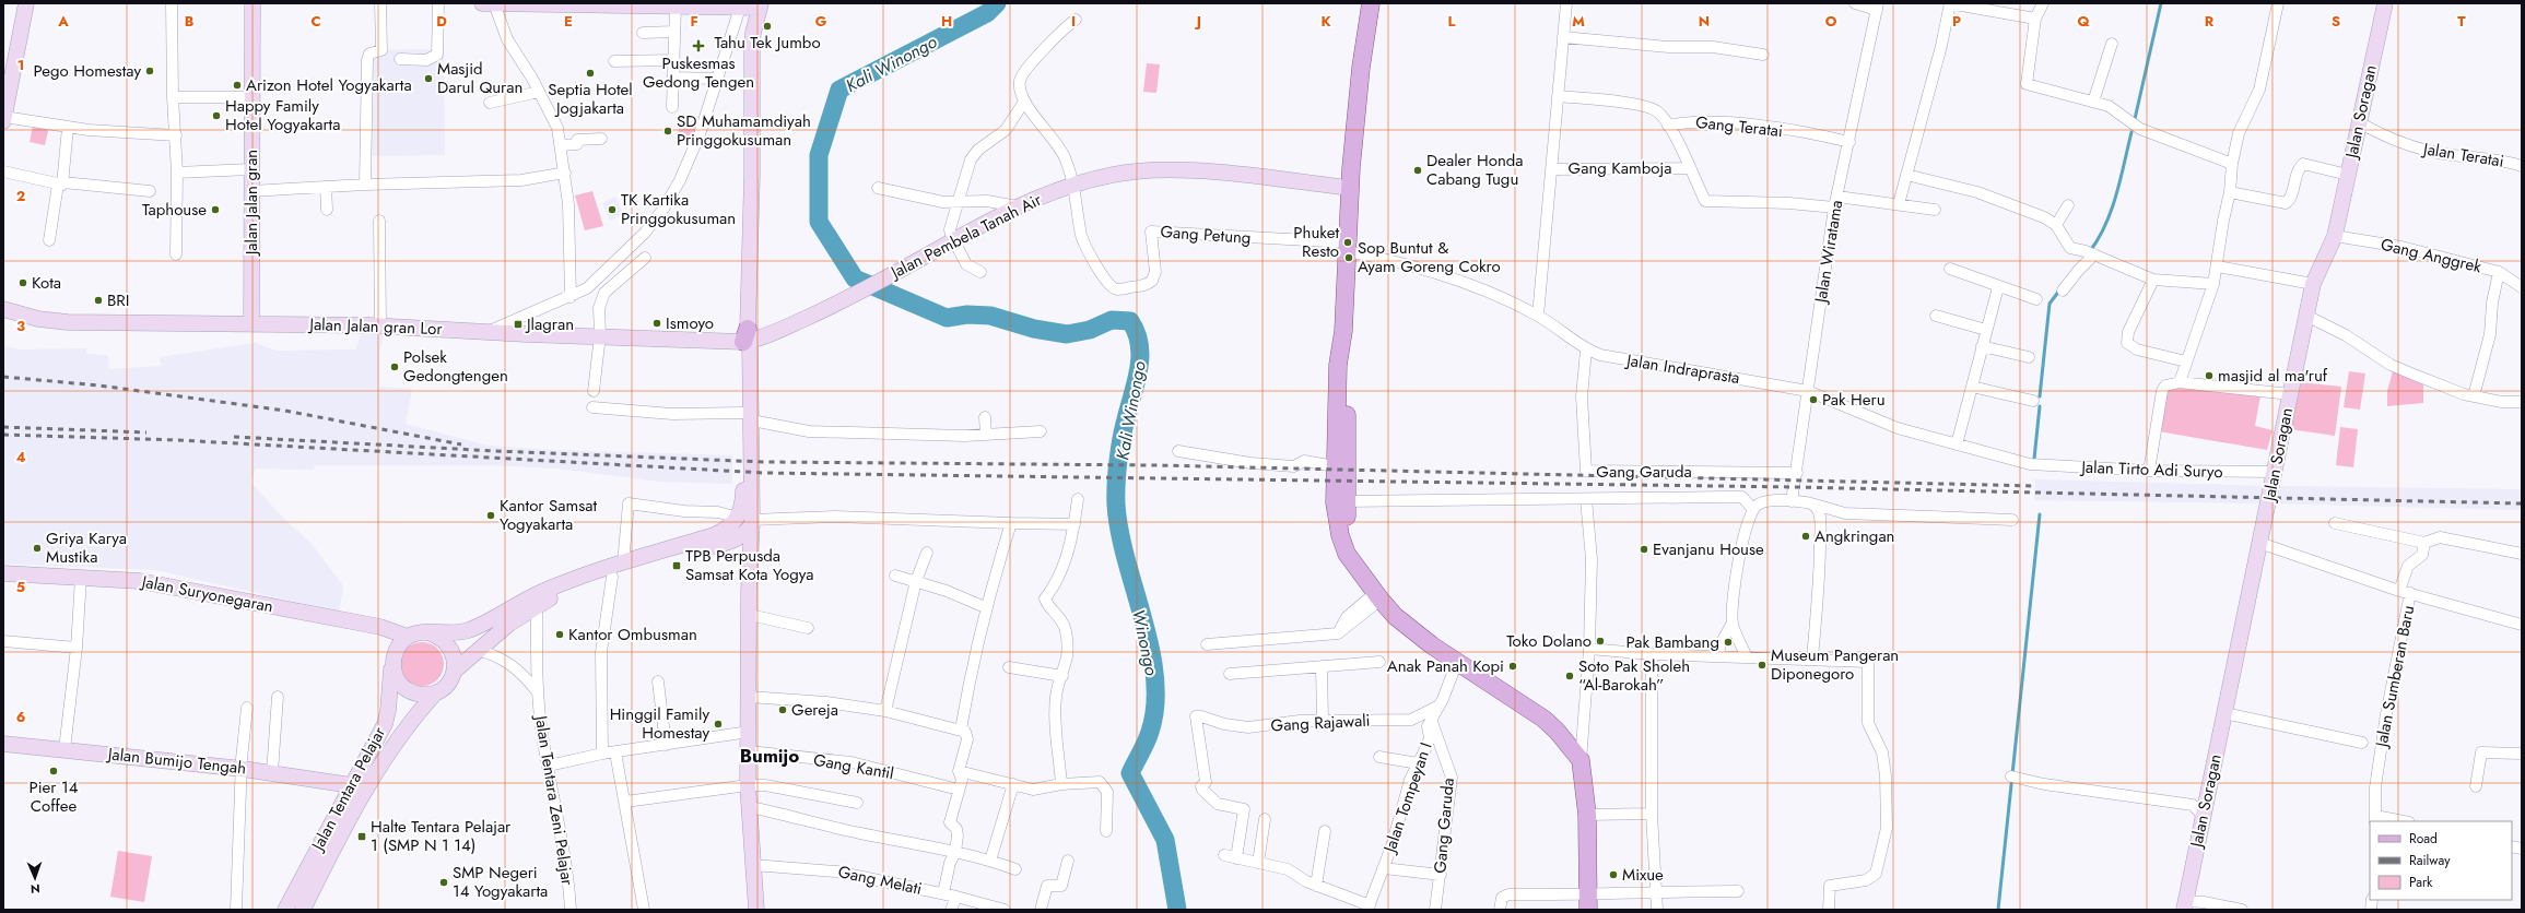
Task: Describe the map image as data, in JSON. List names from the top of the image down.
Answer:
{
  "streets": {
    "main road": [
      "Jalan Soragan",
      "Jalan Jalan gran",
      "Jalan Pembela Tanah Air",
      "Jalan Jalan gran Lor",
      "Jalan Suryonegaran",
      "Jalan Bumijo Tengah",
      "Jalan Tentara Pelajar"
    ],
    "street": [
      "Gang Teratai",
      "Jalan Teratai",
      "Gang Kamboja",
      "Gang Petung",
      "Jalan Wiratama",
      "Gang Anggrek",
      "Jalan Indraprasta",
      "Jalan Tirto Adi Suryo",
      "Gang Garuda",
      "Jalan Sumberan Baru",
      "Gang Rajawali",
      "Gang Kantil",
      "Jalan Tompeyan I",
      "Jalan Tentara Zeni Pelajar",
      "Gang Melati"
    ]
  },
  "crossings": [
    ["Jalan Soragan", "Jalan Teratai"],
    ["Jalan Soragan", "Gang Anggrek"],
    ["Jalan Soragan", "Jalan Tirto Adi Suryo"],
    ["Gang Teratai", "Gang Kamboja"],
    ["Gang Teratai", "Jalan Wiratama"],
    ["Gang Kamboja", "Jalan Wiratama"],
    ["Jalan Jalan gran", "Jalan Jalan gran Lor"],
    ["Gang Petung", "Jalan Pembela Tanah Air"],
    ["Gang Petung", "Jalan Indraprasta"],
    ["Jalan Pembela Tanah Air", "Jalan Jalan gran Lor"],
    ["Jalan Wiratama", "Jalan Indraprasta"],
    ["Jalan Wiratama", "Gang Garuda"],
    ["Jalan Indraprasta", "Jalan Tirto Adi Suryo"],
    ["Jalan Indraprasta", "Gang Garuda"],
    ["Gang Garuda", "Jalan Tompeyan I"],
    ["Jalan Suryonegaran", "Jalan Tentara Pelajar"],
    ["Gang Rajawali", "Jalan Tompeyan I"],
    ["Jalan Bumijo Tengah", "Jalan Tentara Pelajar"]
  ],
  "districts": ["Bumijo"],
  "water": ["Kali Winongo", "Winongo"],
  "places": {
    "other": [
      "Tahu Tek Jumbo",
      "Pego Homestay",
      "Septia Hotel Jogjakarta",
      "Masjid Darul Quran",
      "Arizon Hotel Yogyakarta",
      "Happy Family Hotel Yogyakarta",
      "SD Muhamamdiyah Pringgokusuman",
      "Dealer Honda Cabang Tugu",
      "Taphouse",
      "TK Kartika Pringgokusuman",
      "Phuket Resto",
      "Sop Buntut & Ayam Goreng Cokro",
      "Kota",
      "BRI",
      "Ismoyo",
      "Polsek Gedongtengen",
      "masjid al ma'ruf",
      "Pak Heru",
      "Kantor Samsat Yogyakarta",
      "Angkringan",
      "Griya Karya Mustika",
      "Evanjanu House",
      "Kantor Ombusman",
      "Toko Dolano",
      "Pak Bambang",
      "Museum Pangeran Diponegoro",
      "Anak Panah Kopi",
      "Soto Pak Sholeh “Al-Barokah”",
      "Gereja",
      "Hinggil Family Homestay",
      "Pier 14 Coffee",
      "Mixue",
      "SMP Negeri 14 Yogyakarta"
    ],
    "health": ["Puskesmas Gedong Tengen"],
    "transit": ["Jlagran", "TPB Perpusda Samsat Kota Yogya", "Halte Tentara Pelajar 1 (SMP N 1 14)"]
  },
  "legend": ["Road", "Railway", "Park"],
  "north": "bottom",
  "grid": {
    "columns": [
      "A",
      "B",
      "C",
      "D",
      "E",
      "F",
      "G",
      "H",
      "I",
      "J",
      "K",
      "L",
      "M",
      "N",
      "O",
      "P",
      "Q",
      "R",
      "S",
      "T"
    ],
    "rows": [
      "1",
      "2",
      "3",
      "4",
      "5",
      "6"
    ]
  }
}
